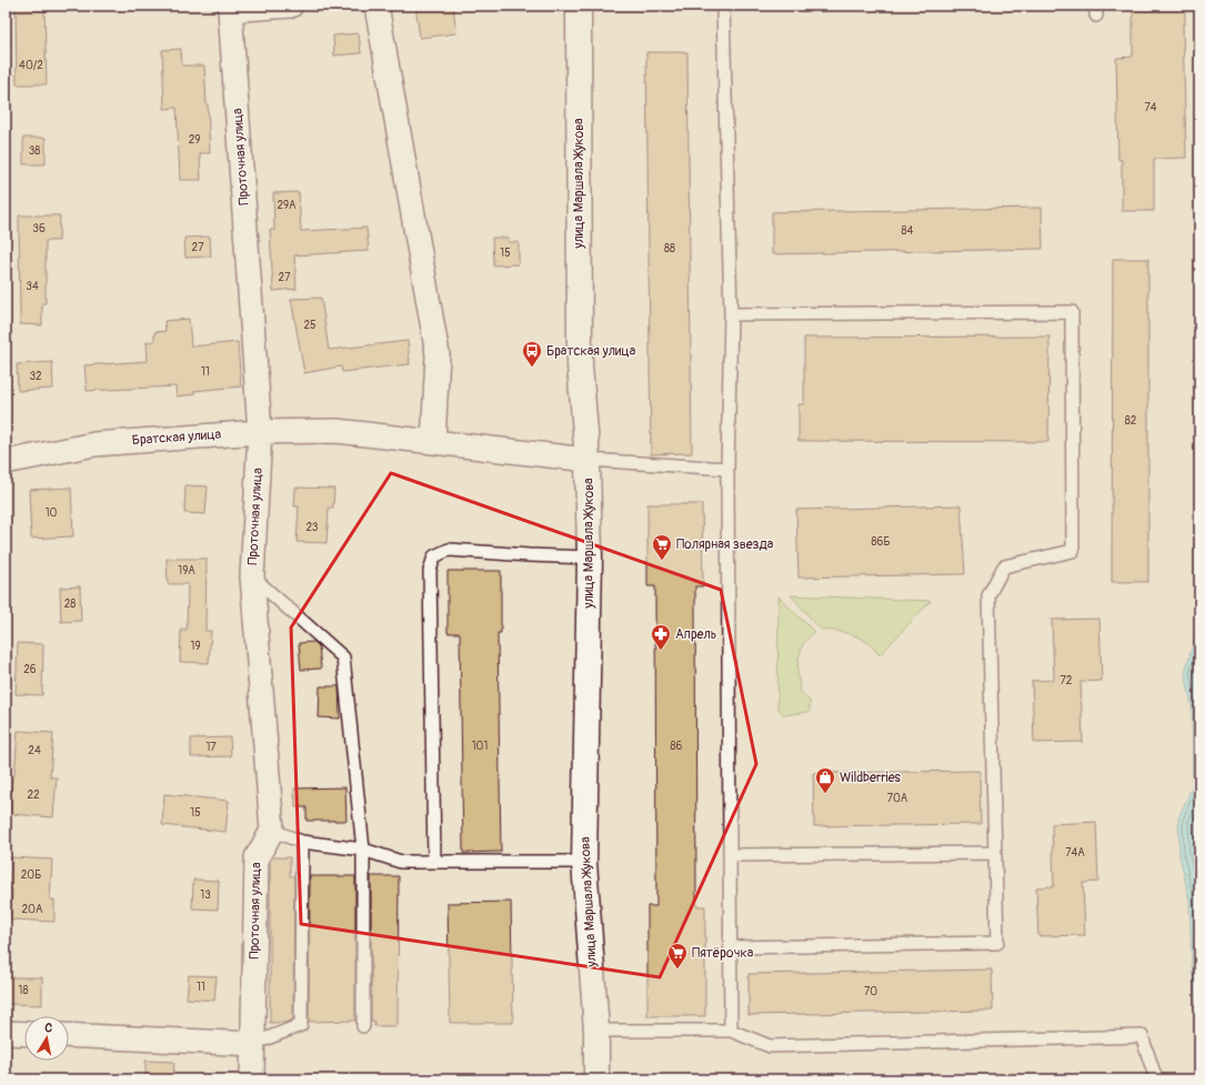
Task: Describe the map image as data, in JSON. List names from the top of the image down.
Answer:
{
  "streets": {
    "main road": ["улица Маршала Жукова"],
    "street": ["Проточная улица", "Братская улица"]
  },
  "crossings": [
    ["Проточная улица", "Братская улица"],
    ["улица Маршала Жукова", "Братская улица"]
  ],
  "places": {
    "bus stop": ["Братская улица"],
    "supermarket": ["Полярная звезда", "Пятёрочка"],
    "pharmacy": ["Апрель"],
    "shop": ["Wildberries"]
  },
  "house_numbers": [
    "40/2",
    "74",
    "29",
    "38",
    "29А",
    "36",
    "84",
    "27",
    "88",
    "15",
    "27",
    "34",
    "25",
    "11",
    "32",
    "82",
    "10",
    "23",
    "86Б",
    "19А",
    "28",
    "19",
    "26",
    "72",
    "101",
    "86",
    "17",
    "24",
    "22",
    "70А",
    "15",
    "74А",
    "20Б",
    "13",
    "20А",
    "11",
    "18",
    "70"
  ],
  "north": "top"
}
